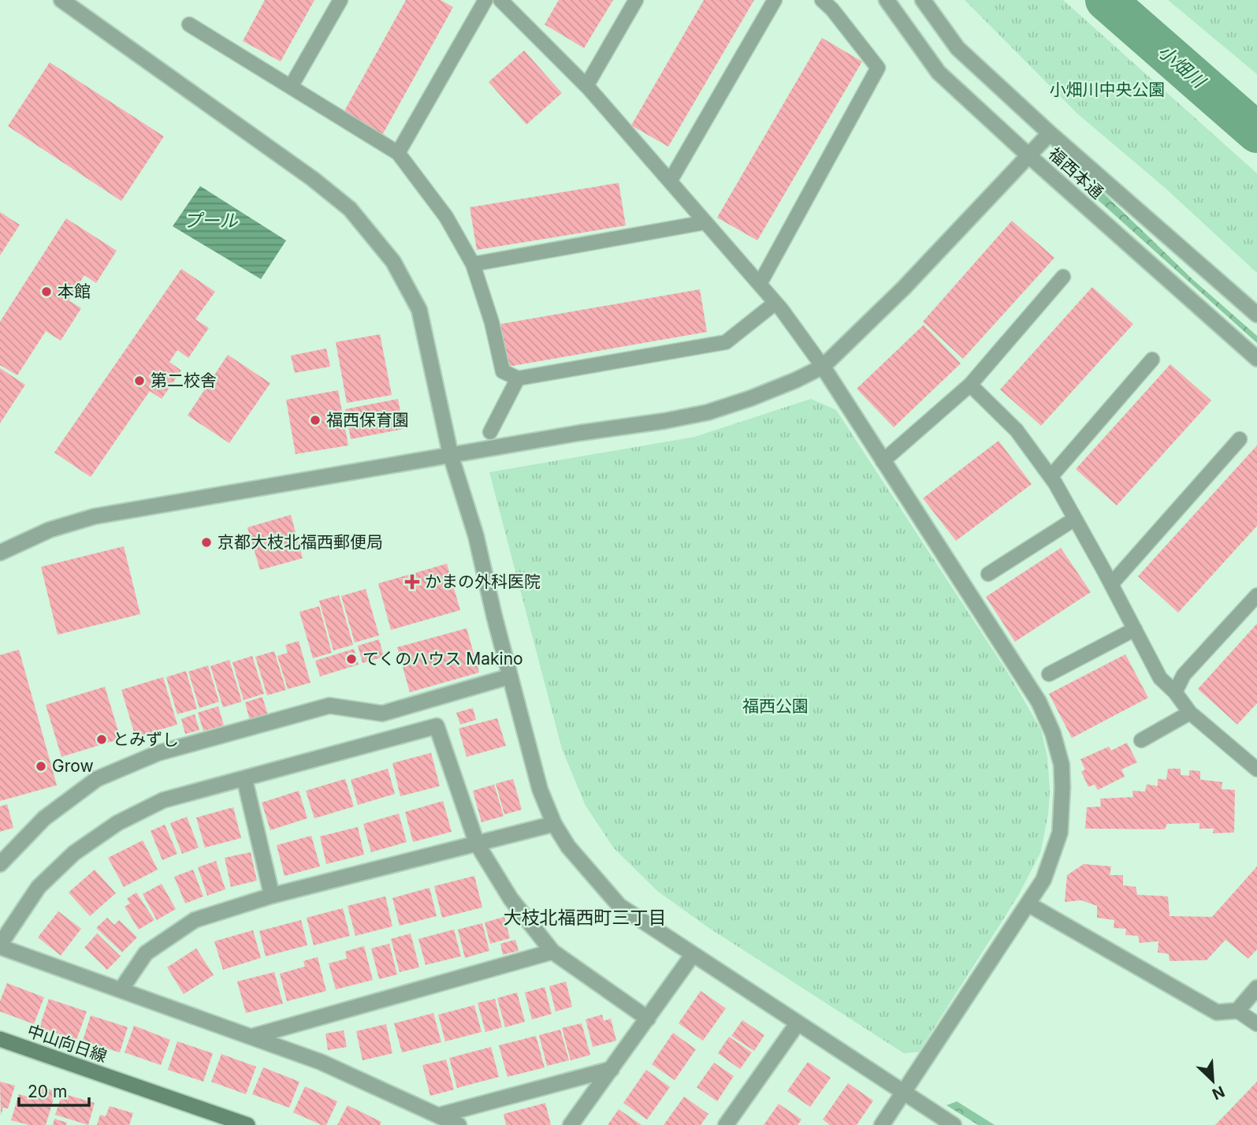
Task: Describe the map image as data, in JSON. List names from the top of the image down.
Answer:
{
  "streets": {
    "main road": ["中山向日線"],
    "street": ["福西本通"]
  },
  "districts": ["大枝北福西町三丁目"],
  "water": ["小畑川", "プール"],
  "parks": ["小畑川中央公園", "福西公園"],
  "places": {
    "other": [
      "本館",
      "第二校舎",
      "福西保育園",
      "京都大枝北福西郵便局",
      "てくのハウス Makino",
      "とみずし",
      "Grow"
    ],
    "health": ["かまの外科医院"]
  },
  "scale_bar": "20 m",
  "north": "bottom right"
}
